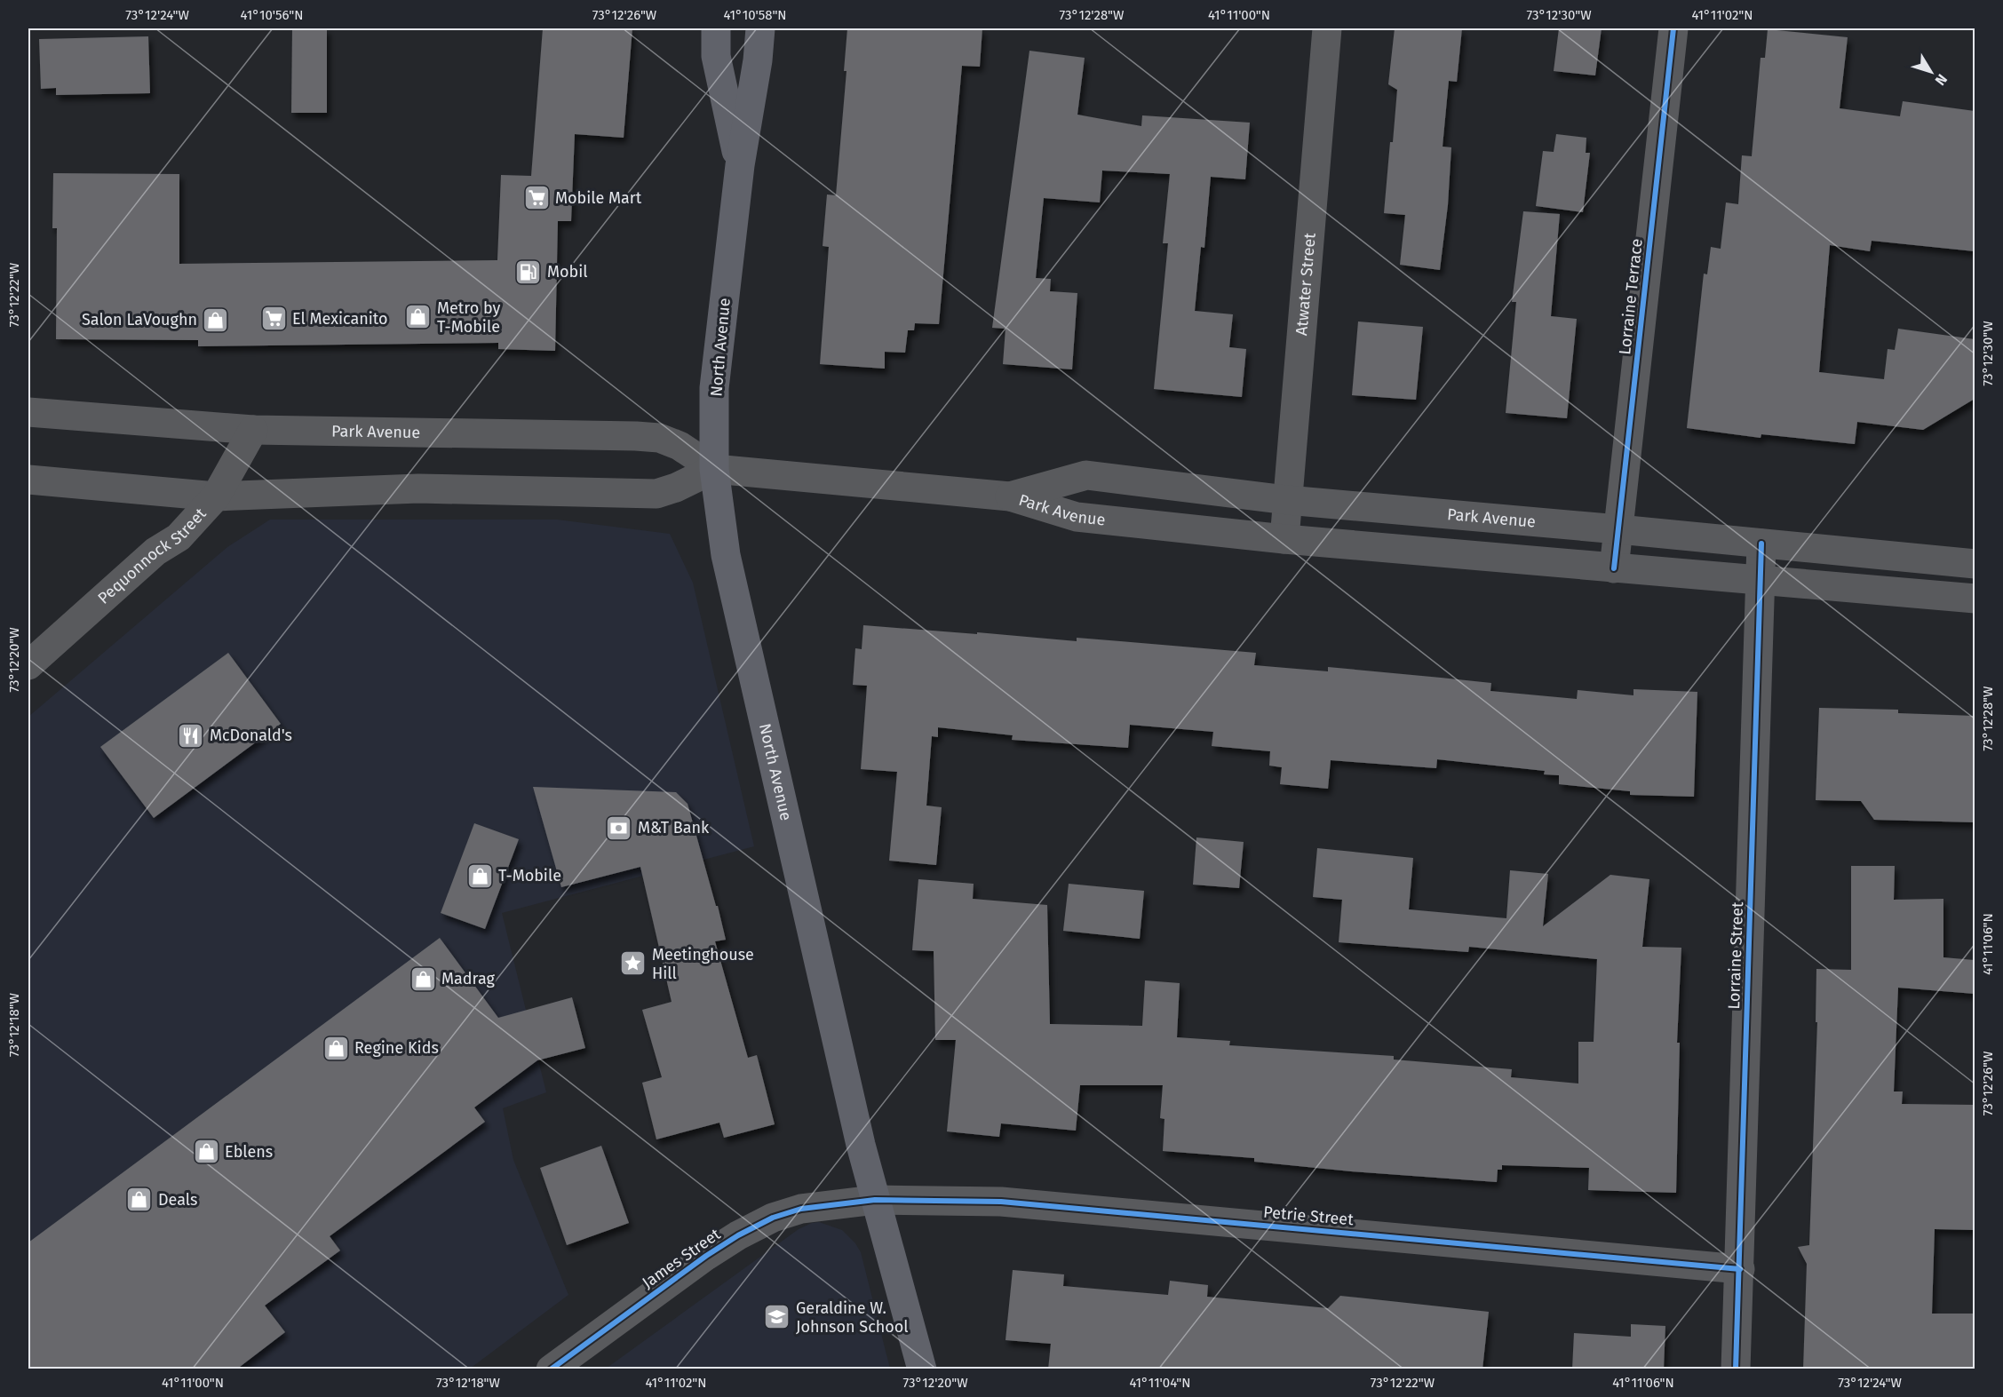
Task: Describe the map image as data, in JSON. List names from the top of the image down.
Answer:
{
  "streets": {
    "main road": [
      "Atwater Street",
      "Lorraine Terrace",
      "North Avenue",
      "Park Avenue",
      "Pequonnock Street",
      "Lorraine Street",
      "Petrie Street",
      "James Street"
    ]
  },
  "crossings": [
    ["Atwater Street", "Park Avenue"],
    ["Lorraine Terrace", "Park Avenue"],
    ["North Avenue", "Park Avenue"],
    ["North Avenue", "Petrie Street"],
    ["North Avenue", "James Street"],
    ["Park Avenue", "Pequonnock Street"],
    ["Park Avenue", "Lorraine Street"],
    ["Lorraine Street", "Petrie Street"],
    ["Petrie Street", "James Street"]
  ],
  "places": {
    "supermarket": ["Mobile Mart", "El Mexicanito"],
    "fuel station": ["Mobil"],
    "shop": [
      "Metro by T-Mobile",
      "Salon LaVoughn",
      "T-Mobile",
      "Madrag",
      "Regine Kids",
      "Eblens",
      "Deals"
    ],
    "restaurant": ["McDonald's"],
    "bank": ["M&T Bank"],
    "place": ["Meetinghouse Hill"],
    "school or university": ["Geraldine W. Johnson School"]
  },
  "north": "bottom right",
  "coordinates": [
    "73°12'24\"W",
    "41°10'56\"N",
    "73°12'26\"W",
    "41°10'58\"N",
    "73°12'28\"W",
    "41°11'00\"N",
    "73°12'30\"W",
    "41°11'02\"N",
    "73°12'22\"W",
    "73°12'20\"W",
    "41°11'06\"N",
    "73°12'18\"W",
    "41°11'04\"N"
  ]
}
